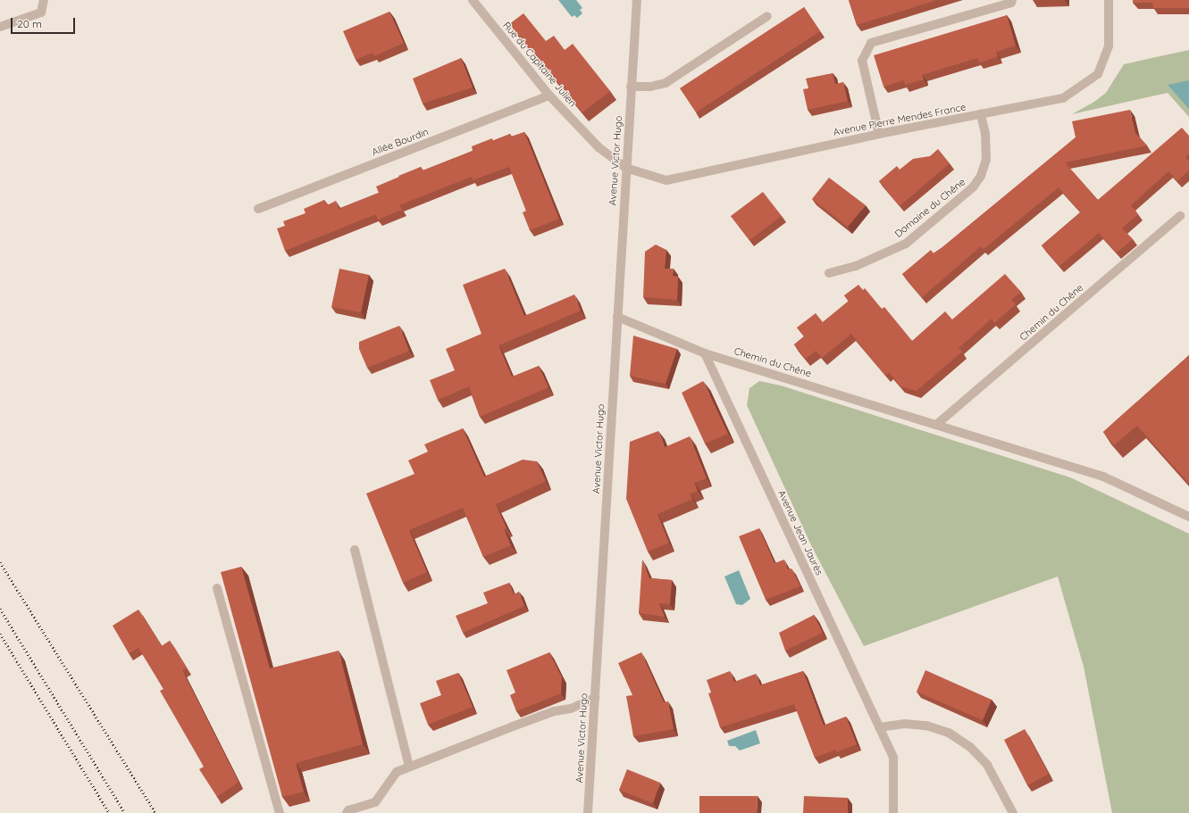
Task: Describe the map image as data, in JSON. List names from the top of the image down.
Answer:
{
  "streets": {
    "street": [
      "Rue du Capitaine Julien",
      "Avenue Pierre Mendes France",
      "Allée Bourdin",
      "Avenue Victor Hugo",
      "Domaine du Chêne",
      "Chemin du Chêne",
      "Avenue Jean Jaurès"
    ]
  },
  "crossings": [
    ["Rue du Capitaine Julien", "Avenue Pierre Mendes France"],
    ["Rue du Capitaine Julien", "Allée Bourdin"],
    ["Rue du Capitaine Julien", "Avenue Victor Hugo"],
    ["Avenue Pierre Mendes France", "Avenue Victor Hugo"],
    ["Avenue Pierre Mendes France", "Domaine du Chêne"],
    ["Chemin du Chêne", "Avenue Jean Jaurès"]
  ],
  "scale_bar": "20 m"
}
